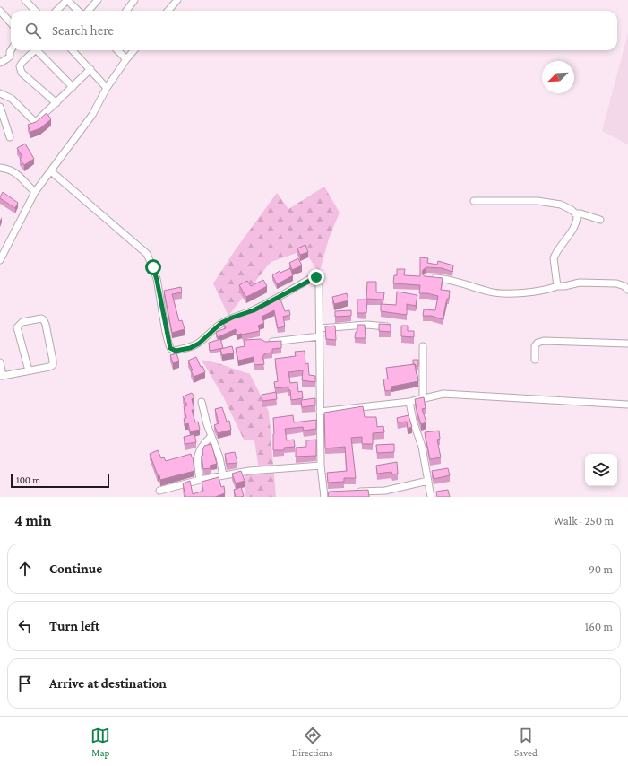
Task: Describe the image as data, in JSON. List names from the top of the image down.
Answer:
{
  "scale_bar": "100 m",
  "north": "bottom left",
  "page": {
    "search": "Search here",
    "scale": "100 m",
    "heading": ["4 min", "Walk · 250 m"],
    "list": [
      ["Continue", "90 m"],
      ["Turn left", "160 m"],
      "Arrive at destination"
    ],
    "nav": ["Map", "Directions", "Saved"]
  }
}
